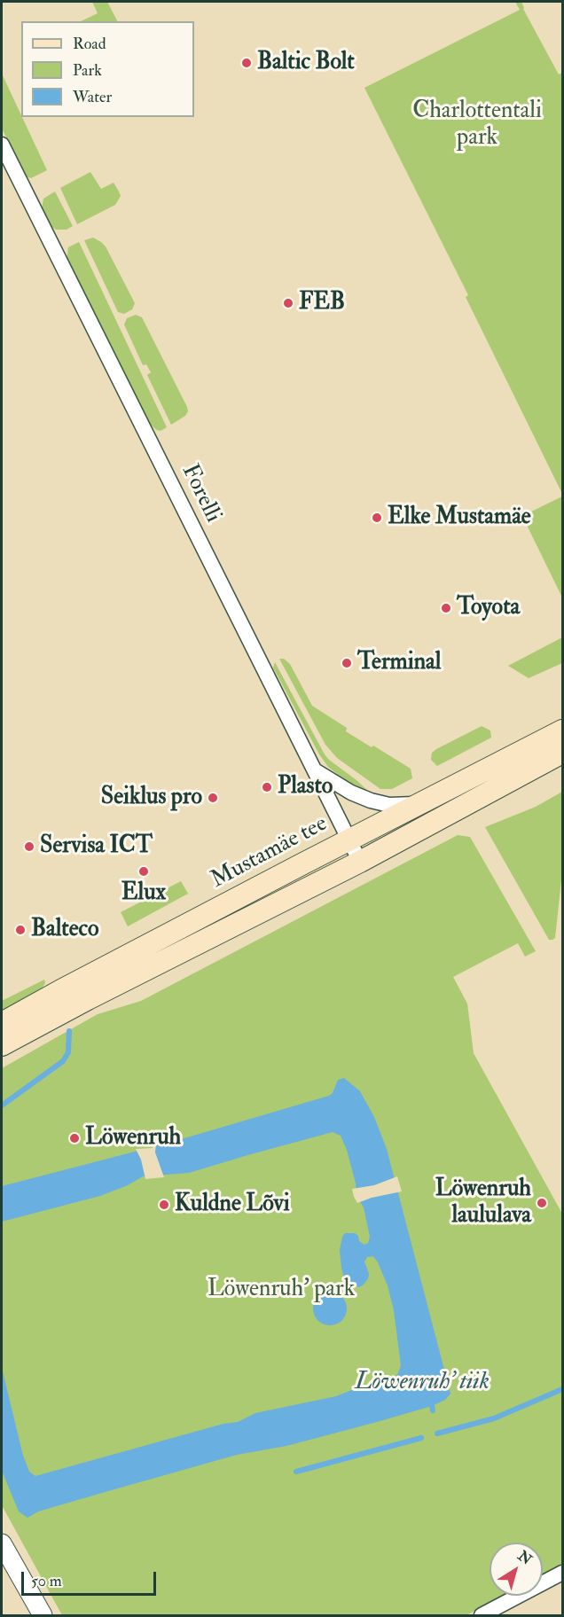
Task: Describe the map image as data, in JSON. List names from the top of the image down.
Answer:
{
  "streets": {
    "main road": ["Mustamäe tee"],
    "street": ["Forelli"]
  },
  "crossings": [
    ["Forelli", "Mustamäe tee"]
  ],
  "water": ["Löwenruh' tiik"],
  "parks": ["Charlottentali park", "Löwenruh' park"],
  "places": [
    "Baltic Bolt",
    "FEB",
    "Elke Mustamäe",
    "Toyota",
    "Terminal",
    "Plasto",
    "Seiklus pro",
    "Servisa ICT",
    "Elux",
    "Balteco",
    "Löwenruh",
    "Löwenruh laululava",
    "Kuldne Lõvi"
  ],
  "legend": ["Road", "Park", "Water"],
  "scale_bar": "50 m",
  "north": "top right"
}
